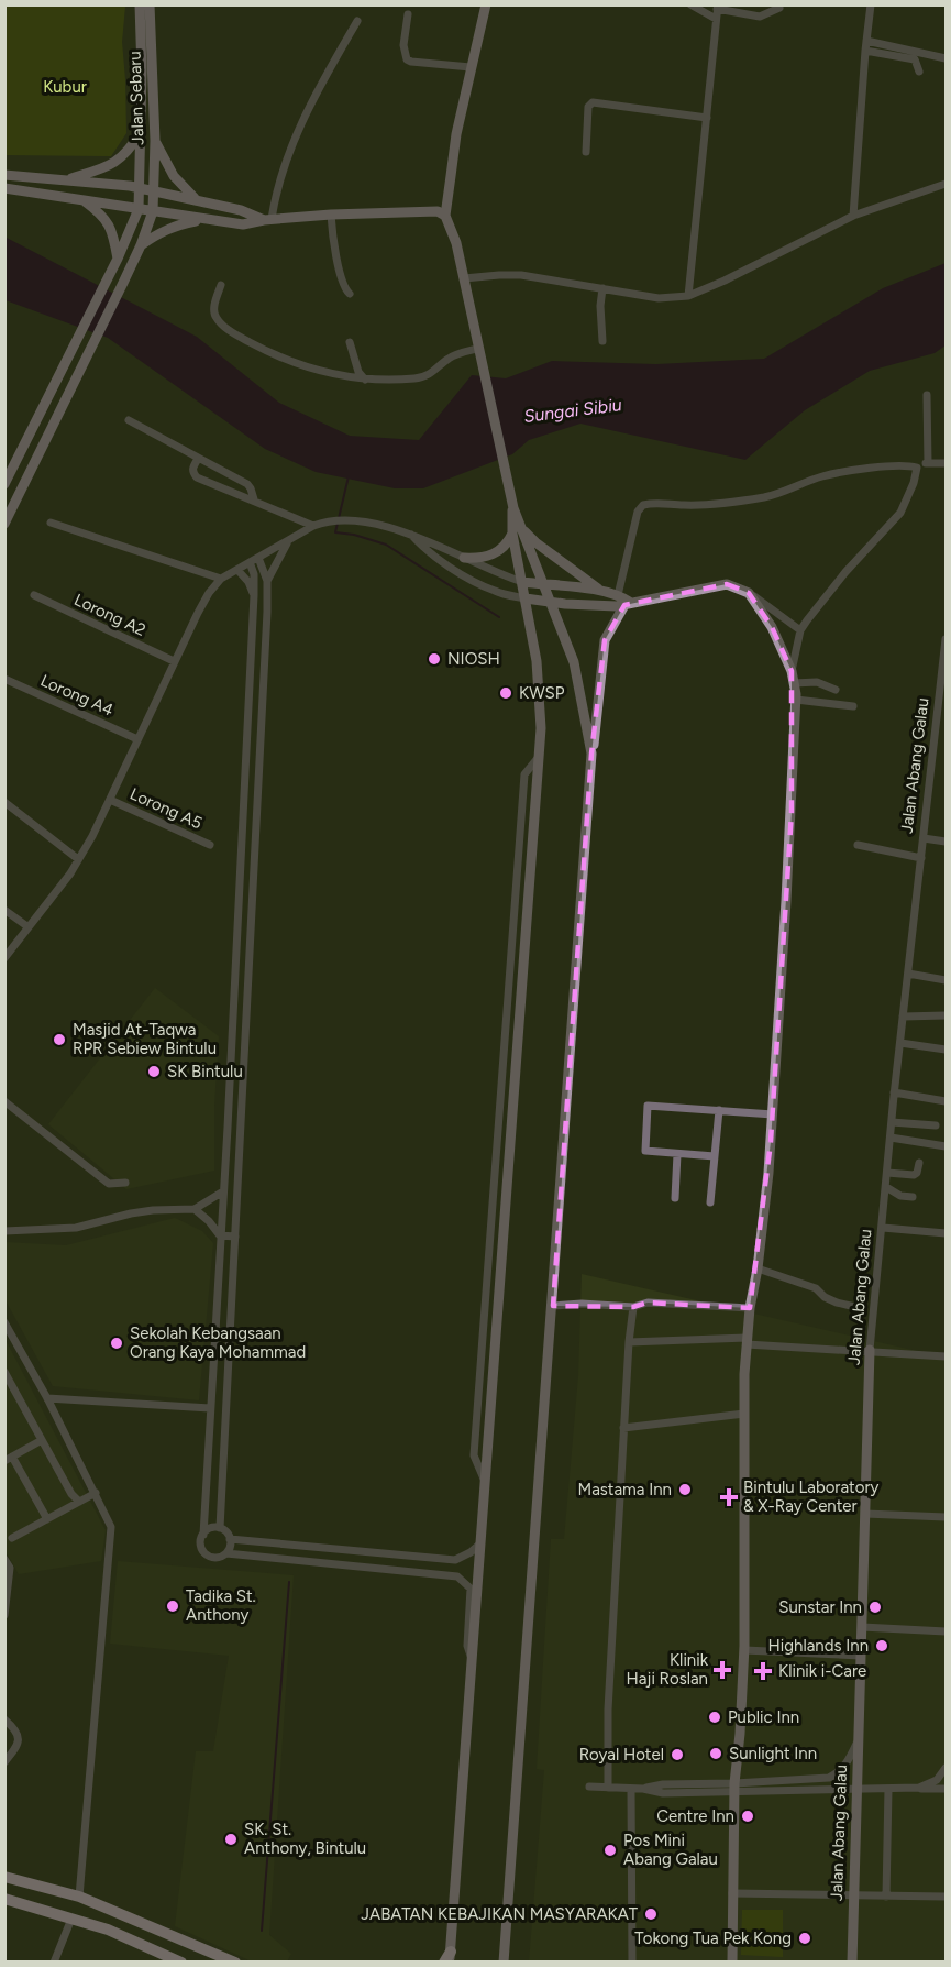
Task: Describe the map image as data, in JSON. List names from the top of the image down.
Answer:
{
  "streets": {
    "main road": ["Jalan Sebaru", "Jalan Abang Galau"],
    "street": ["Lorong A2", "Lorong A4", "Lorong A5"]
  },
  "water": ["Sungai Sibiu"],
  "parks": ["Kubur"],
  "places": {
    "other": [
      "NIOSH",
      "KWSP",
      "Masjid At-Taqwa RPR Sebiew Bintulu",
      "SK Bintulu",
      "Sekolah Kebangsaan Orang Kaya Mohammad",
      "Mastama Inn",
      "Tadika St. Anthony",
      "Sunstar Inn",
      "Highlands Inn",
      "Public Inn",
      "Sunlight Inn",
      "Royal Hotel",
      "Centre Inn",
      "SK. St. Anthony, Bintulu",
      "Pos Mini Abang Galau",
      "JABATAN KEBAJIKAN MASYARAKAT",
      "Tokong Tua Pek Kong"
    ],
    "health": ["Bintulu Laboratory & X-Ray Center", "Klinik Haji Roslan", "Klinik i-Care"]
  }
}
